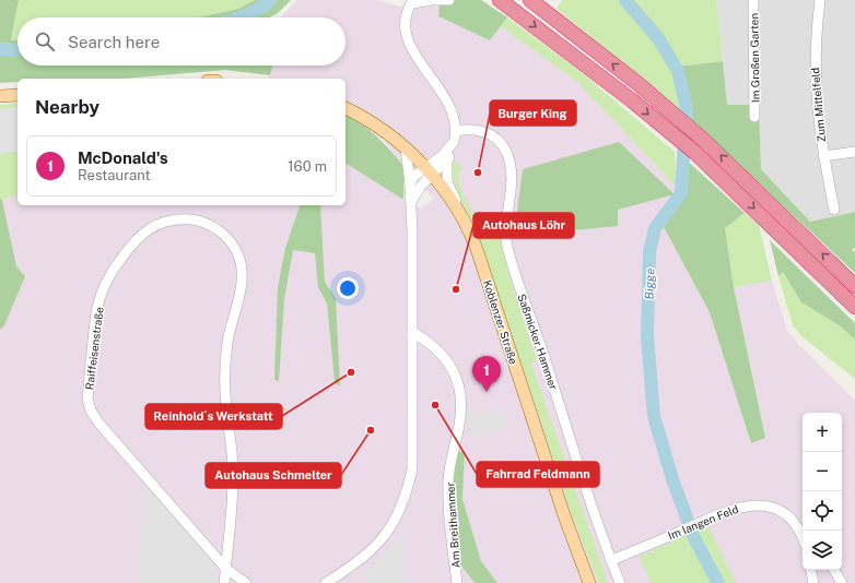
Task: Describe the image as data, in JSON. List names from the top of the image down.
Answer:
{
  "streets": {
    "main road": ["Koblenzer Straße"],
    "street": [
      "Im Großen Garten",
      "Zum Mittelfeld",
      "Saßmicker Hammer",
      "Raiffeisenstraße",
      "Im langen Feld",
      "Am Breithammer"
    ]
  },
  "crossings": [
    ["Saßmicker Hammer", "Im langen Feld"]
  ],
  "water": ["Bigge"],
  "places": [
    "Burger King",
    "Autohaus Löhr",
    "Reinhold´s Werkstatt",
    "Fahrrad Feldmann",
    "Autohaus Schmelter"
  ],
  "page": {
    "search": "Search here",
    "heading": "Nearby",
    "list": [
      {
        "mark": "1",
        "name": "McDonald's",
        "note": "Restaurant",
        "value": "160 m"
      }
    ],
    "pins": "1",
    "map_buttons": ["+", "−"]
  }
}
